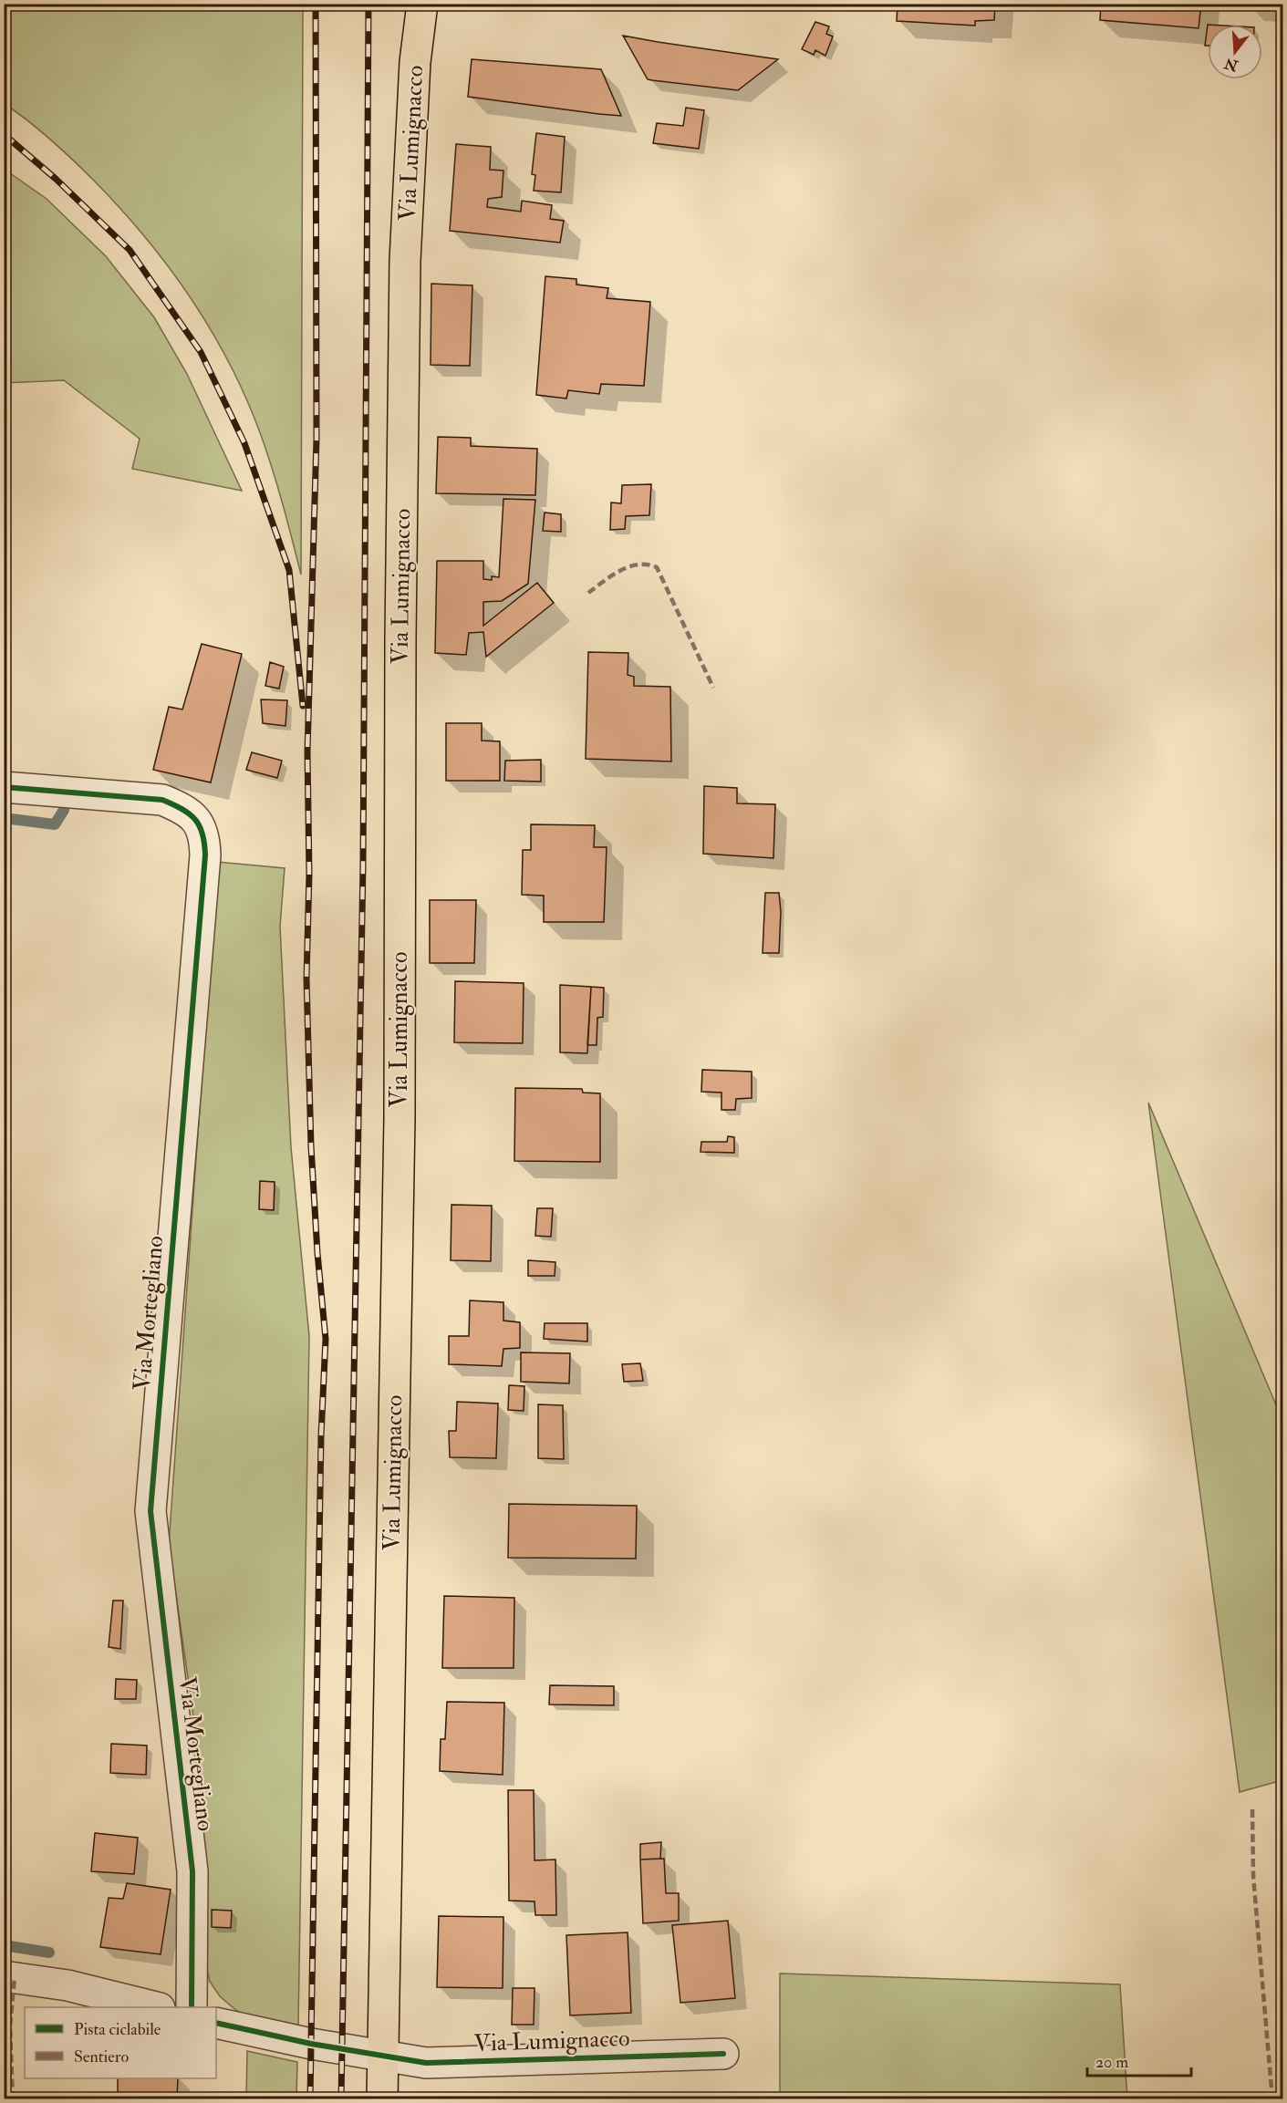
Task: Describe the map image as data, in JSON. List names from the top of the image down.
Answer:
{
  "streets": {
    "main road": ["Via Lumignacco"],
    "street": ["Via Mortegliano"]
  },
  "legend": ["Pista ciclabile", "Sentiero"],
  "scale_bar": "20 m",
  "north": "bottom"
}
